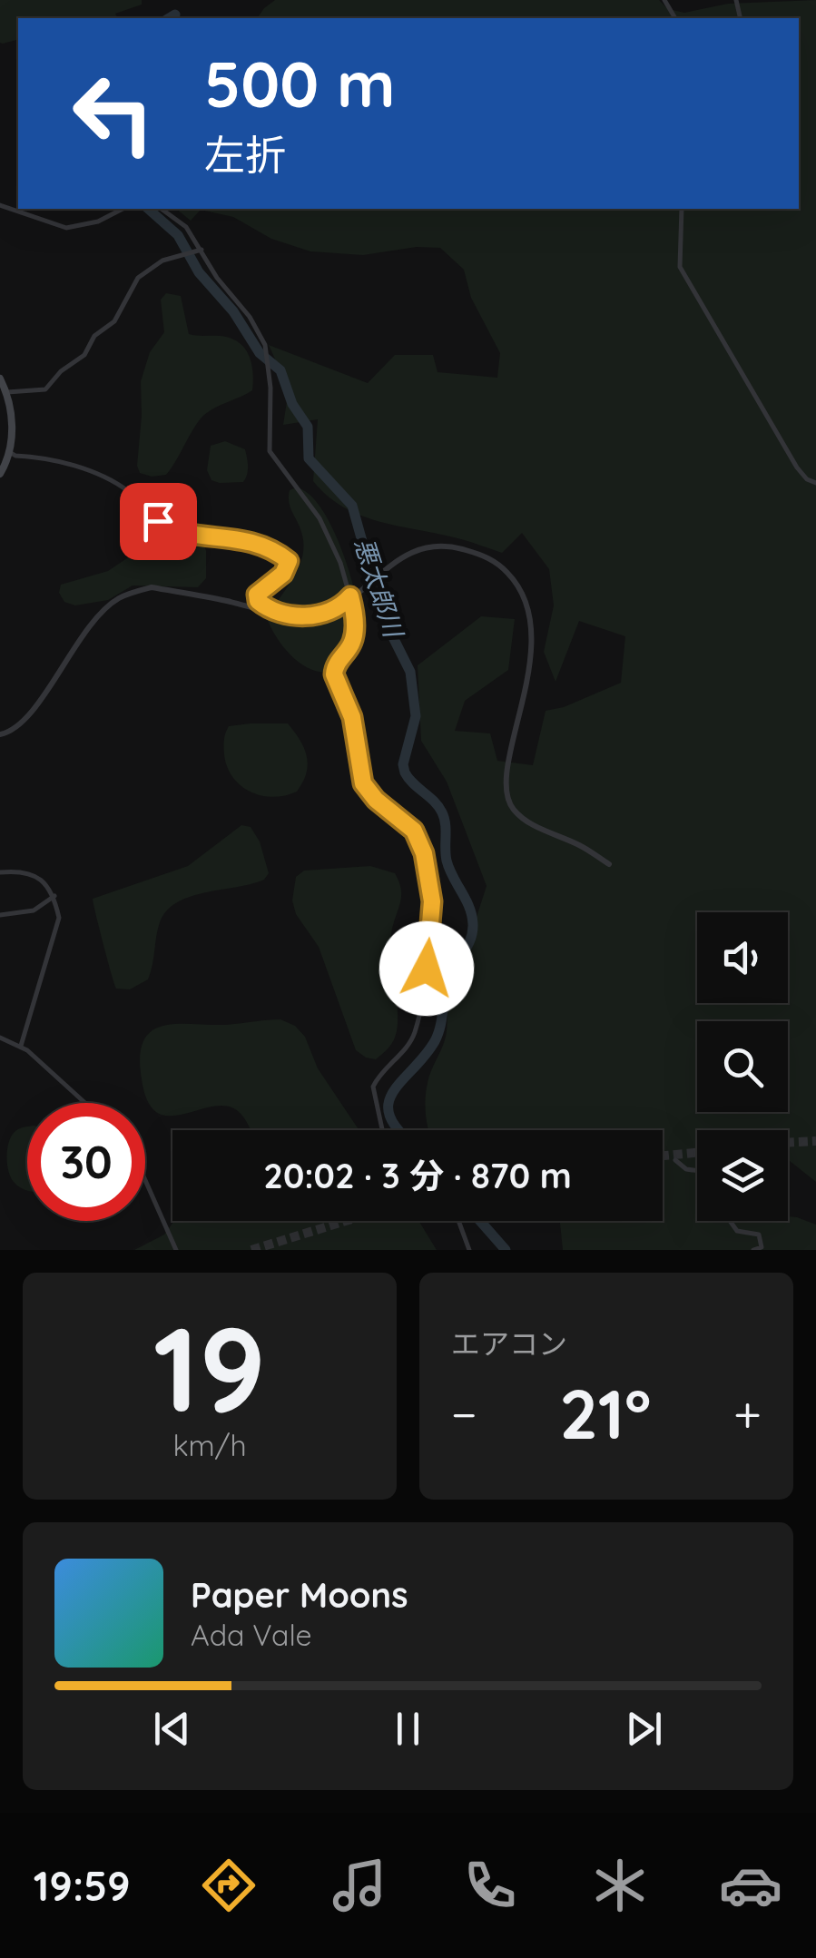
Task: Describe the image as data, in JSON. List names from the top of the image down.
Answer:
{
  "water": ["悪太郎川"],
  "page": {
    "turn": ["500 m", "左折"],
    "limit": "30",
    "trip": "20:02 · 3 分 · 870 m",
    "tile": [
      ["19", "km/h"],
      "エアコン"
    ],
    "heat": ["−", "21°", "+"],
    "song": ["Paper Moons", "Ada Vale"],
    "tabs": "19:59"
  }
}
